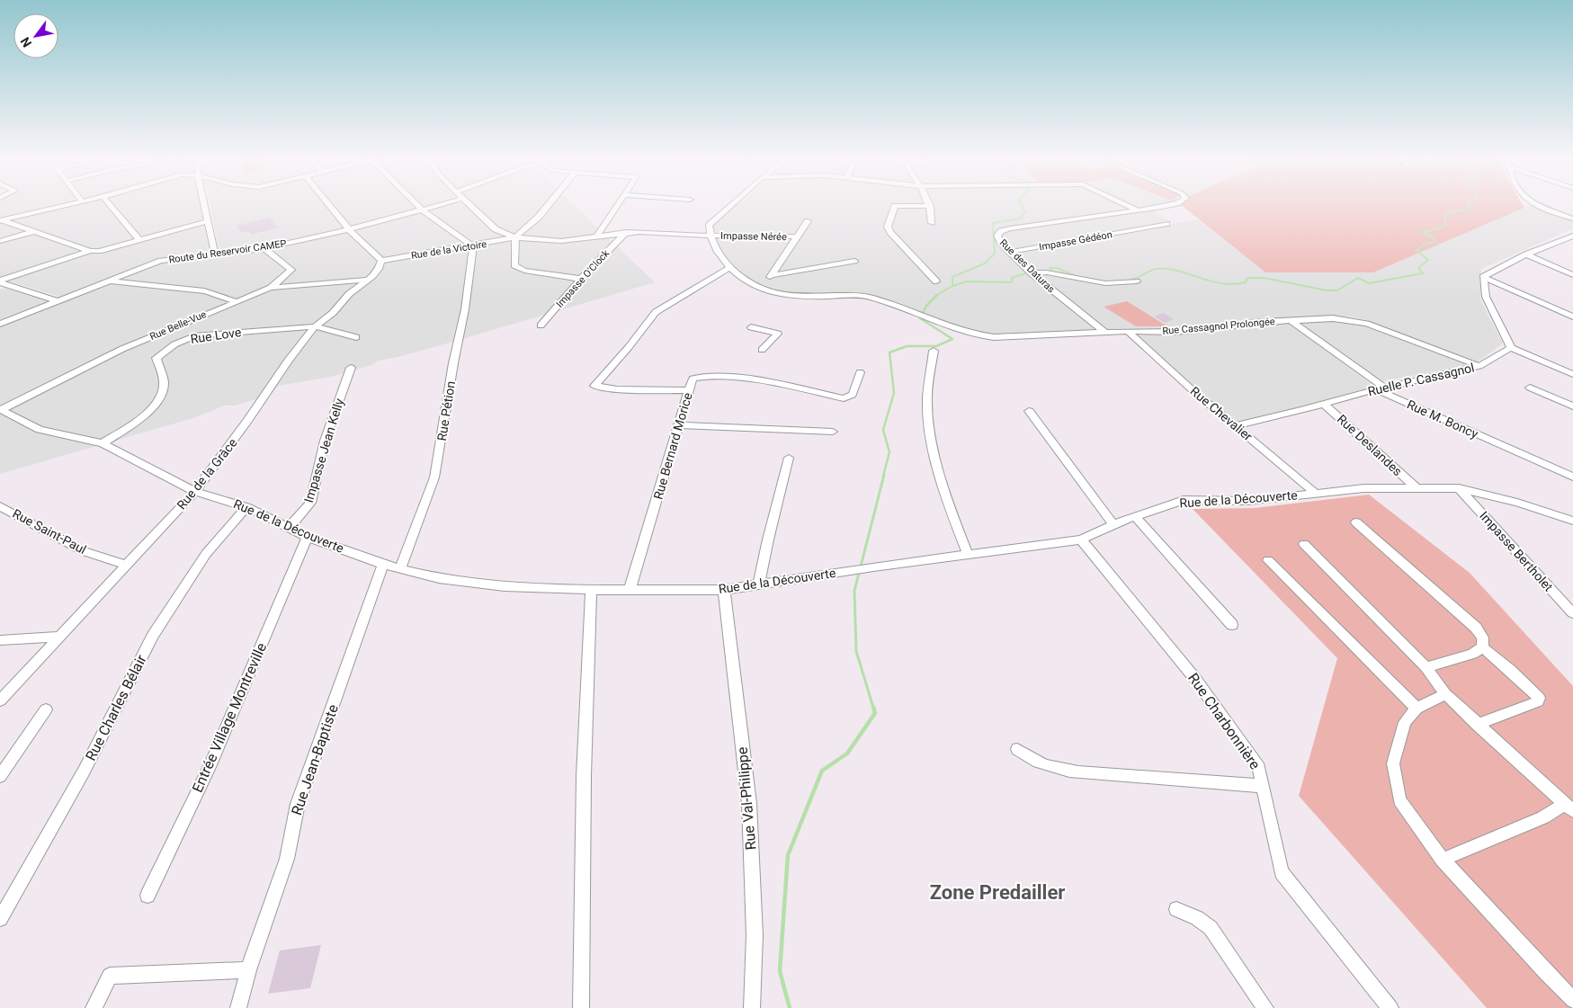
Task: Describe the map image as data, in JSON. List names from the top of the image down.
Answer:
{
  "streets": {
    "street": [
      "Impasse Nérée",
      "Impasse Gédéon",
      "Rue de la Victoire",
      "Route du Reservoir CAMEP",
      "Rue des Daturas",
      "Impasse O'Clock",
      "Rue Belle-Vue",
      "Rue Cassagnol Prolongée",
      "Rue Love",
      "Ruelle P. Cassagnol",
      "Rue Pétion",
      "Rue Chevalier",
      "Rue M. Boncy",
      "Rue Deslandes",
      "Rue Bernard Morice",
      "Impasse Jean Kelly",
      "Rue de la Grâce",
      "Rue de la Découverte",
      "Rue Saint-Paul",
      "Impasse Bertholet",
      "Rue Charles Bélair",
      "Entrée Village Montreville",
      "Rue Charbonnière",
      "Rue Jean-Baptiste",
      "Rue Val-Philippe"
    ]
  },
  "crossings": [
    ["Impasse Nérée", "Rue de la Victoire"],
    ["Impasse Nérée", "Impasse O'Clock"],
    ["Impasse Gédéon", "Rue des Daturas"],
    ["Rue de la Victoire", "Rue Pétion"],
    ["Rue de la Victoire", "Rue de la Grâce"],
    ["Rue des Daturas", "Rue Cassagnol Prolongée"],
    ["Rue Belle-Vue", "Rue de la Grâce"],
    ["Rue Belle-Vue", "Rue de la Découverte"],
    ["Rue Cassagnol Prolongée", "Ruelle P. Cassagnol"],
    ["Rue Cassagnol Prolongée", "Rue Chevalier"],
    ["Rue Cassagnol Prolongée", "Rue M. Boncy"],
    ["Rue Love", "Rue de la Grâce"],
    ["Rue Love", "Rue de la Découverte"],
    ["Ruelle P. Cassagnol", "Rue Chevalier"],
    ["Ruelle P. Cassagnol", "Rue M. Boncy"],
    ["Ruelle P. Cassagnol", "Rue Deslandes"],
    ["Rue Pétion", "Rue de la Découverte"],
    ["Rue Chevalier", "Rue de la Découverte"],
    ["Rue Deslandes", "Rue de la Découverte"],
    ["Rue Bernard Morice", "Rue de la Découverte"],
    ["Impasse Jean Kelly", "Rue de la Découverte"],
    ["Rue de la Grâce", "Rue de la Découverte"],
    ["Rue de la Grâce", "Rue Saint-Paul"],
    ["Rue de la Découverte", "Impasse Bertholet"],
    ["Rue de la Découverte", "Rue Charles Bélair"],
    ["Rue de la Découverte", "Entrée Village Montreville"],
    ["Rue de la Découverte", "Rue Charbonnière"],
    ["Rue de la Découverte", "Rue Jean-Baptiste"],
    ["Rue de la Découverte", "Rue Val-Philippe"]
  ],
  "districts": ["Zone Predailler"],
  "north": "bottom left"
}
